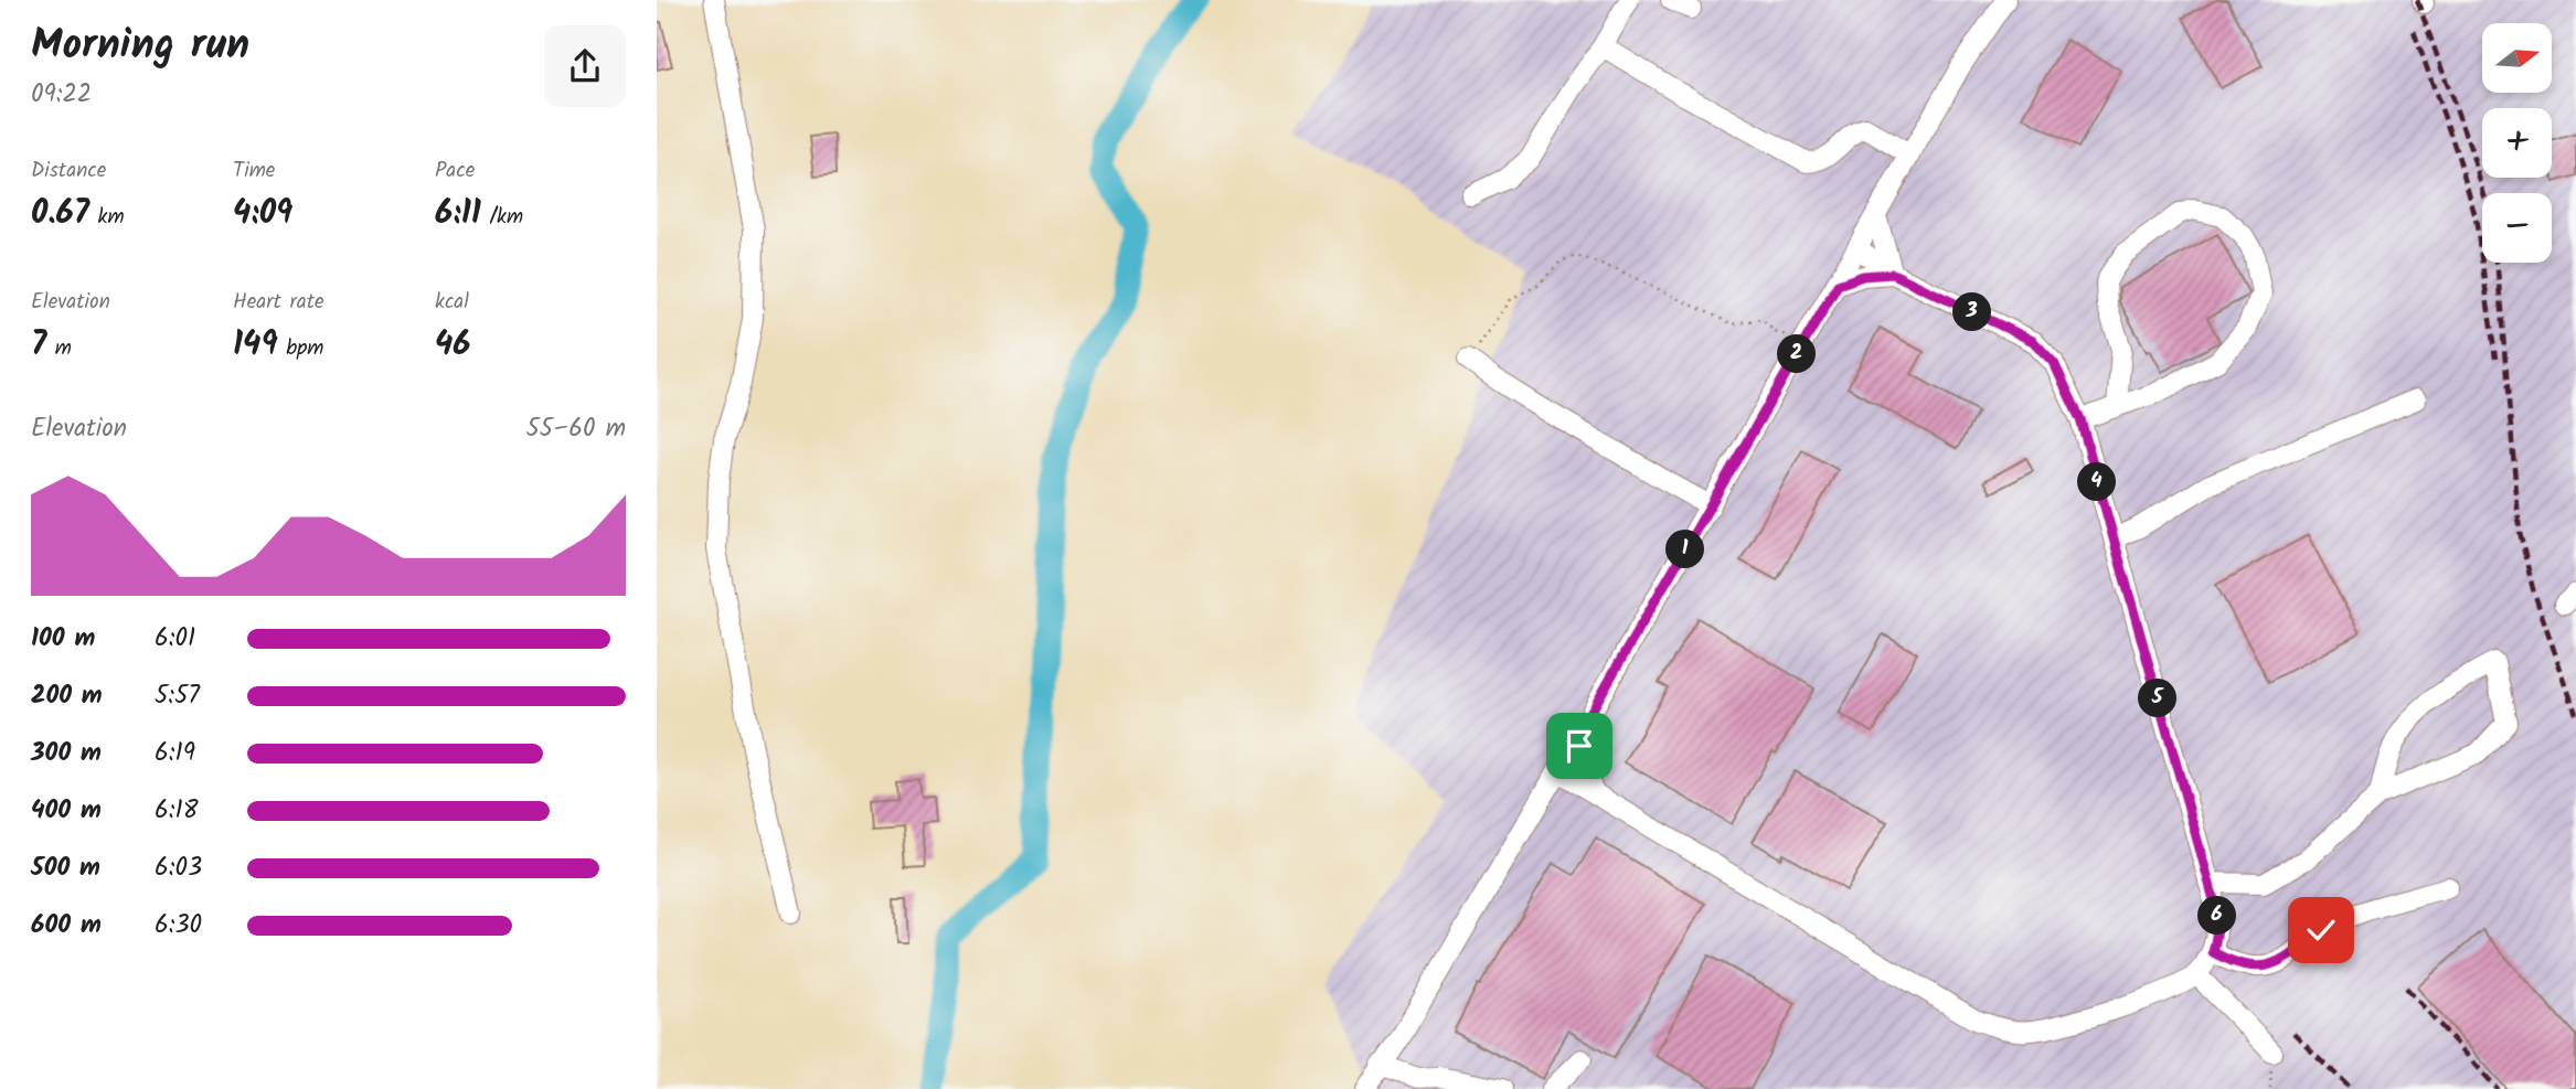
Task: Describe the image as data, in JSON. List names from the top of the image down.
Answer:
{
  "north": "right",
  "page": {
    "heading": ["Morning run", "09:22"],
    "map_buttons": ["+", "−"],
    "stats": [
      ["Distance", "0.67 km"],
      ["Time", "4:09"],
      ["Pace", "6:11 /km"],
      ["Elevation", "7 m"],
      ["Heart rate", "149 bpm"],
      ["kcal", "46"]
    ],
    "pins": [
      "3",
      "2",
      "4",
      "1",
      "5",
      "6"
    ],
    "chart": ["Elevation", "55–60 m"],
    "list": [
      {
        "name": "100 m",
        "note": "6:01"
      },
      {
        "name": "200 m",
        "note": "5:57"
      },
      {
        "name": "300 m",
        "note": "6:19"
      },
      {
        "name": "400 m",
        "note": "6:18"
      },
      {
        "name": "500 m",
        "note": "6:03"
      },
      {
        "name": "600 m",
        "note": "6:30"
      }
    ]
  }
}
